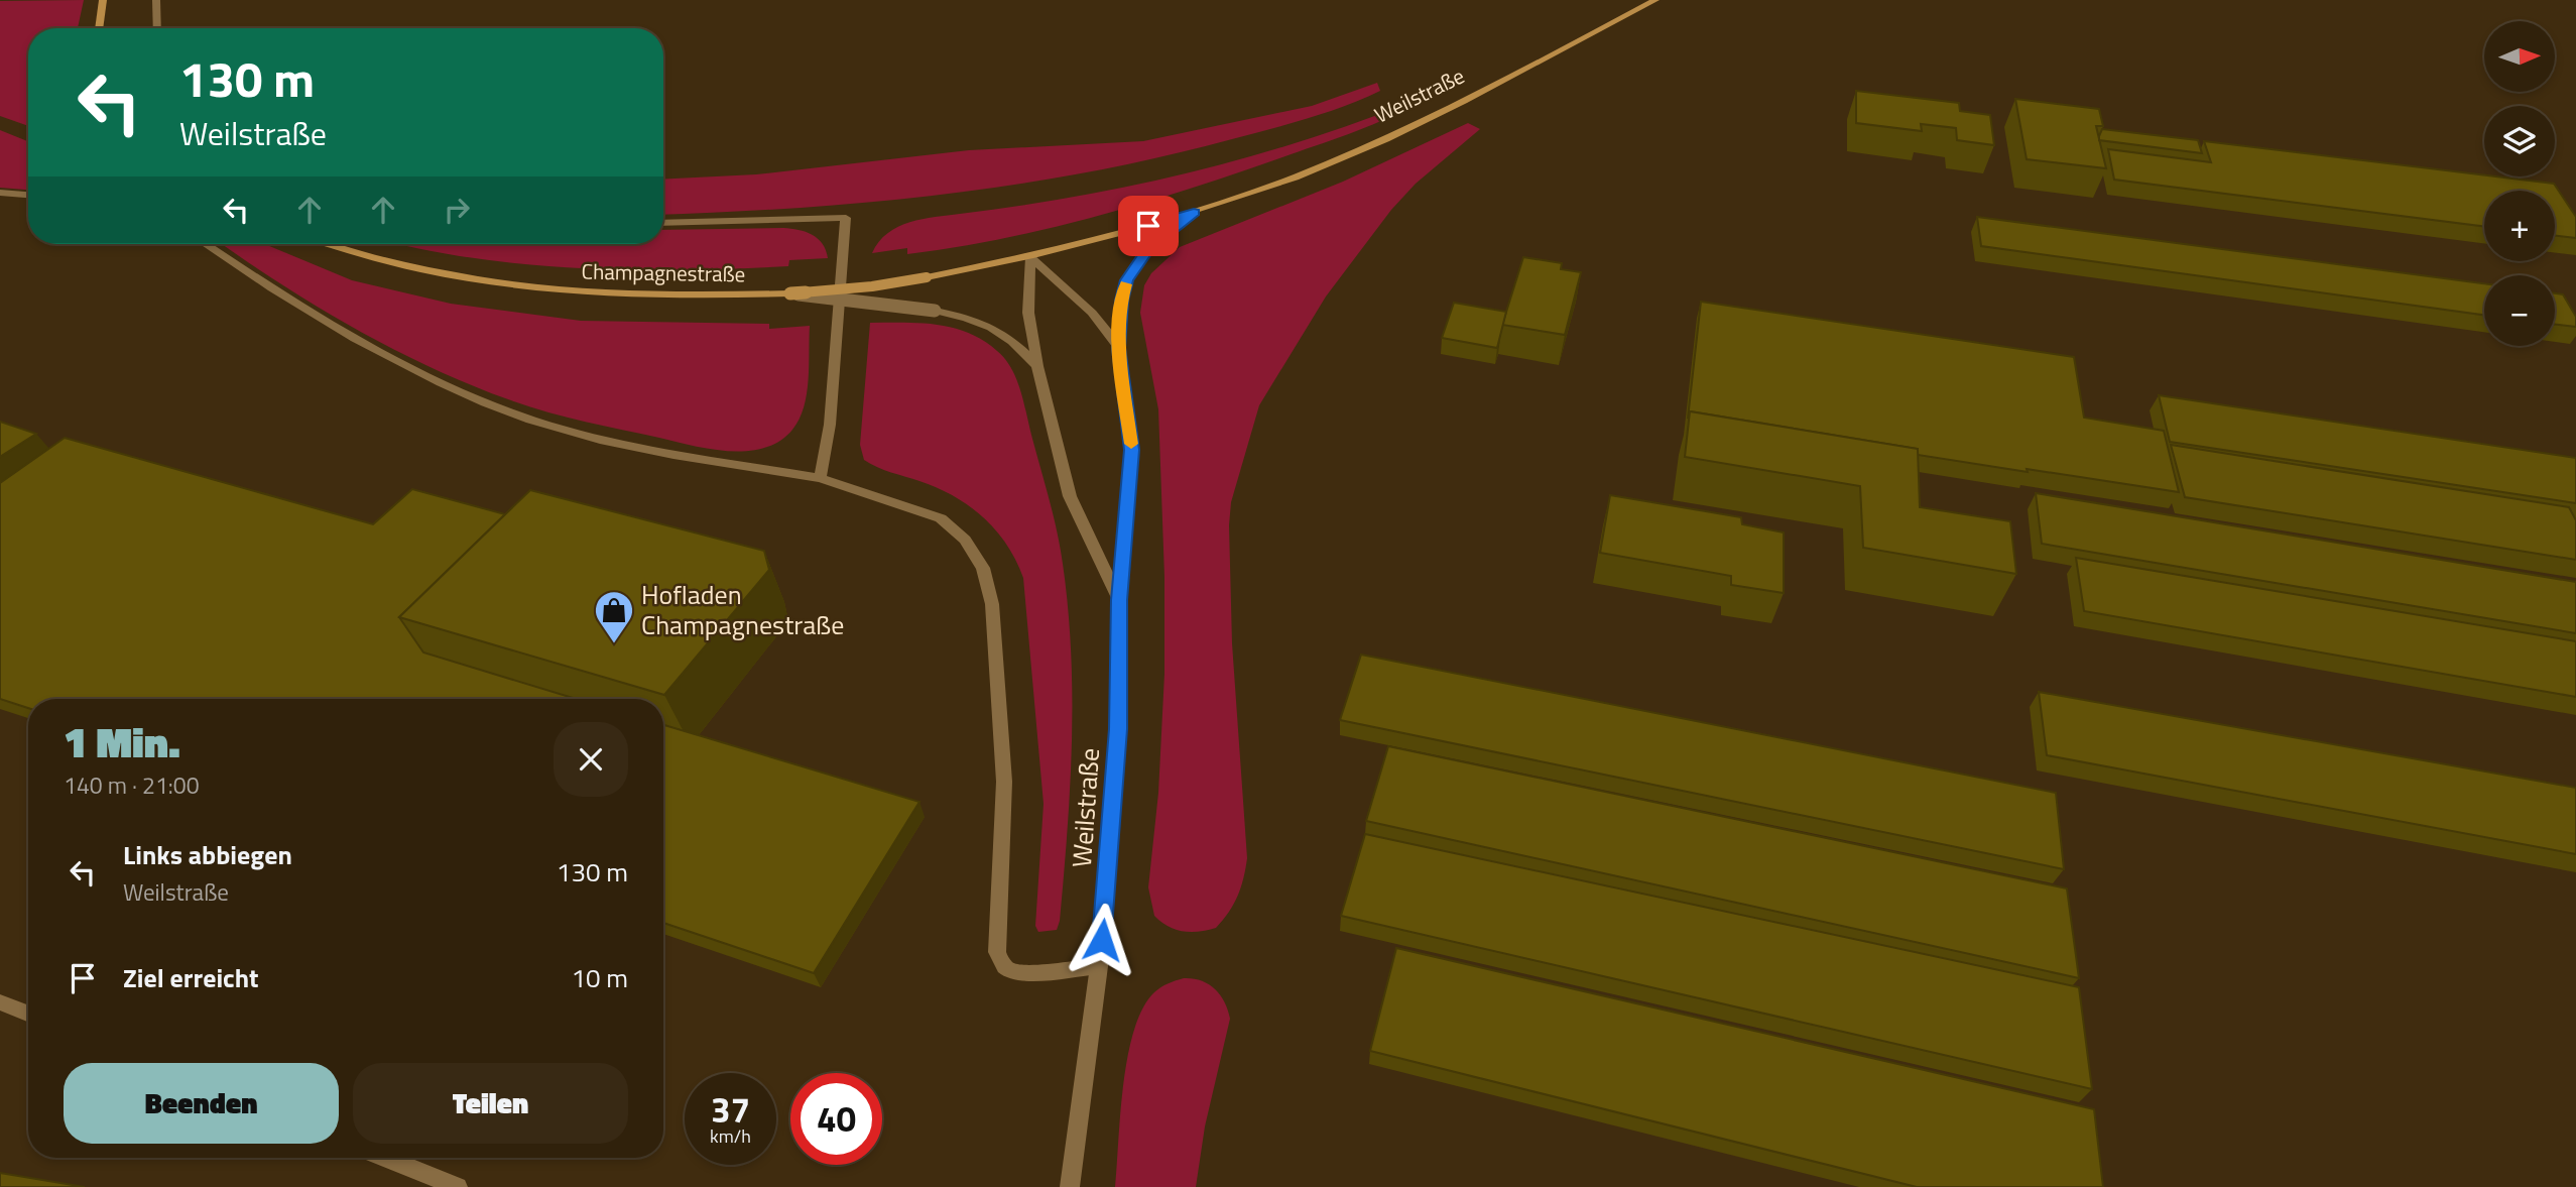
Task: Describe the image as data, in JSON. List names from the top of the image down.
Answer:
{
  "streets": {
    "main road": ["Weilstraße", "Champagnestraße"]
  },
  "crossings": [
    ["Weilstraße", "Champagnestraße"]
  ],
  "places": {
    "shop": ["Hofladen Champagnestraße"]
  },
  "north": "right",
  "page": {
    "map_buttons": ["+", "−"],
    "turn": ["130 m", "Weilstraße"],
    "heading": ["1 Min.", "140 m · 21:00"],
    "list": [
      {
        "name": "Links abbiegen",
        "note": "Weilstraße",
        "value": "130 m"
      },
      {
        "name": "Ziel erreicht",
        "value": "10 m"
      }
    ],
    "buttons": ["Beenden", "Teilen"],
    "speed": "37 km/h",
    "limit": "40"
  }
}
